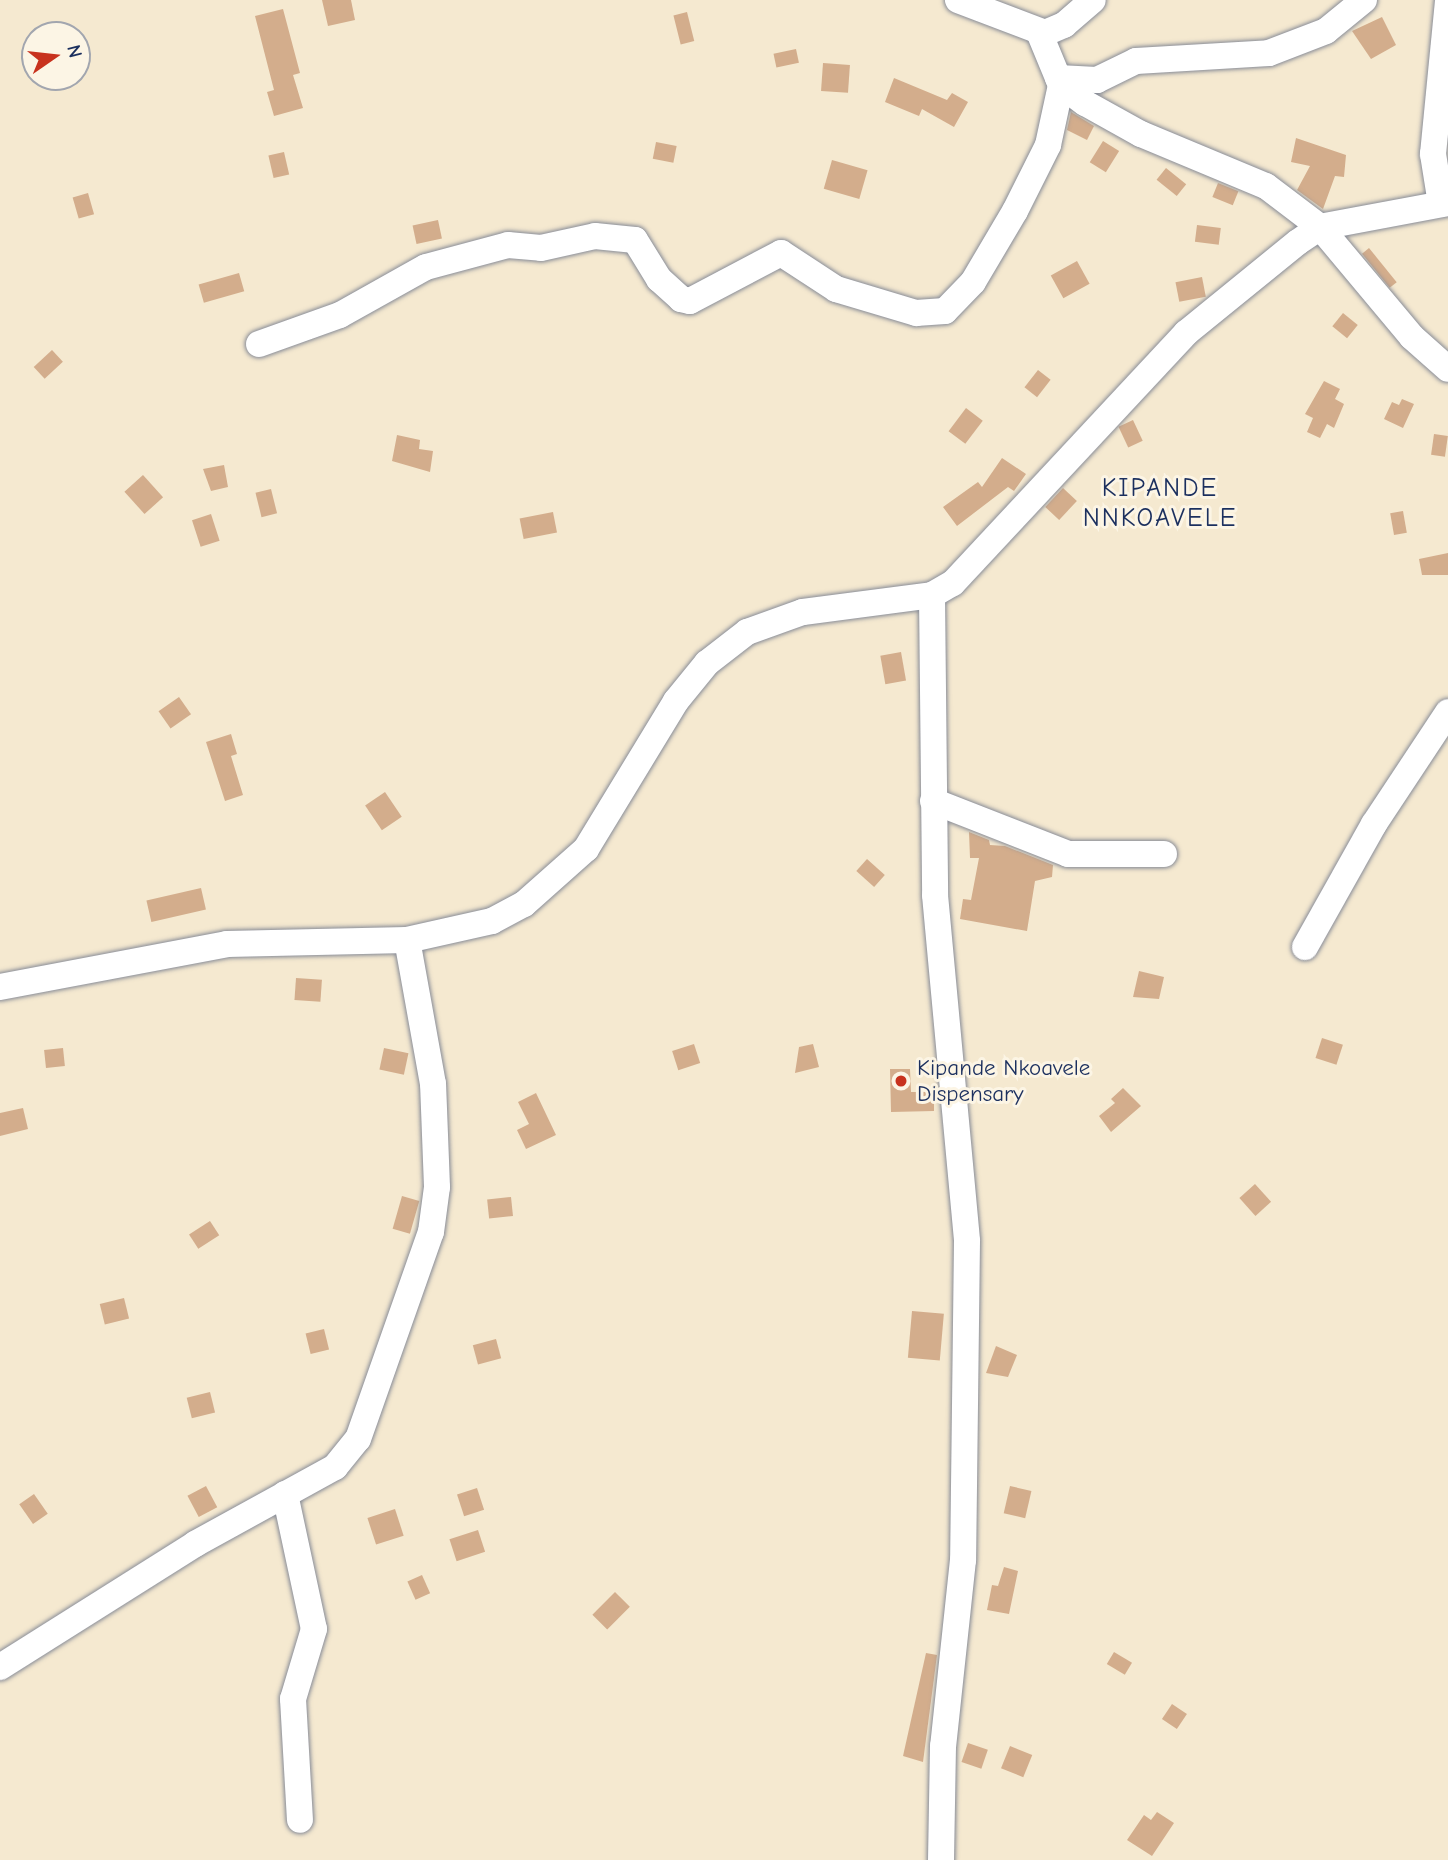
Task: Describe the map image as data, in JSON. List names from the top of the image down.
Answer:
{
  "districts": ["KIPANDE NNKOAVELE"],
  "places": ["Kipande Nkoavele Dispensary"],
  "north": "right"
}
